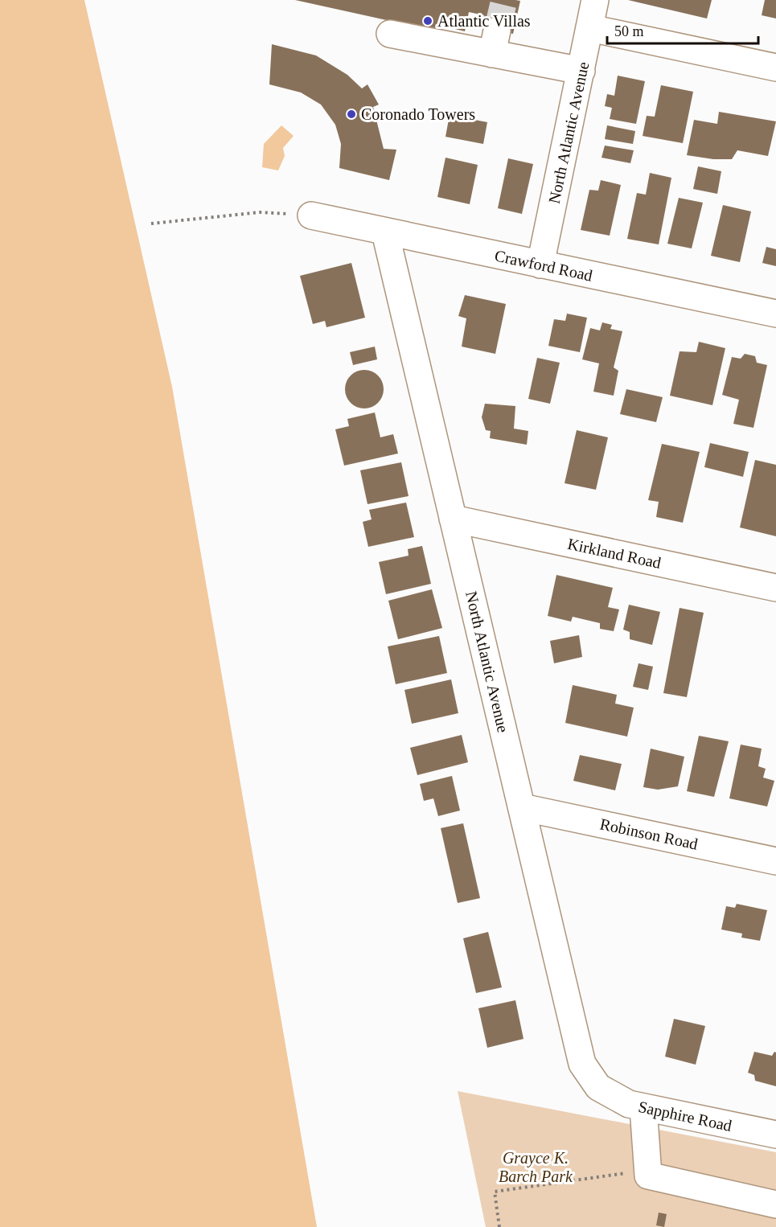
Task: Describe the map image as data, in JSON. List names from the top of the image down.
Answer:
{
  "streets": {
    "street": [
      "North Atlantic Avenue",
      "Crawford Road",
      "Kirkland Road",
      "Robinson Road",
      "Sapphire Road"
    ]
  },
  "crossings": [
    ["North Atlantic Avenue", "Crawford Road"],
    ["North Atlantic Avenue", "Kirkland Road"],
    ["North Atlantic Avenue", "Robinson Road"],
    ["North Atlantic Avenue", "Sapphire Road"]
  ],
  "parks": ["Grayce K. Barch Park"],
  "places": ["Atlantic Villas", "Coronado Towers"],
  "scale_bar": "50 m"
}
